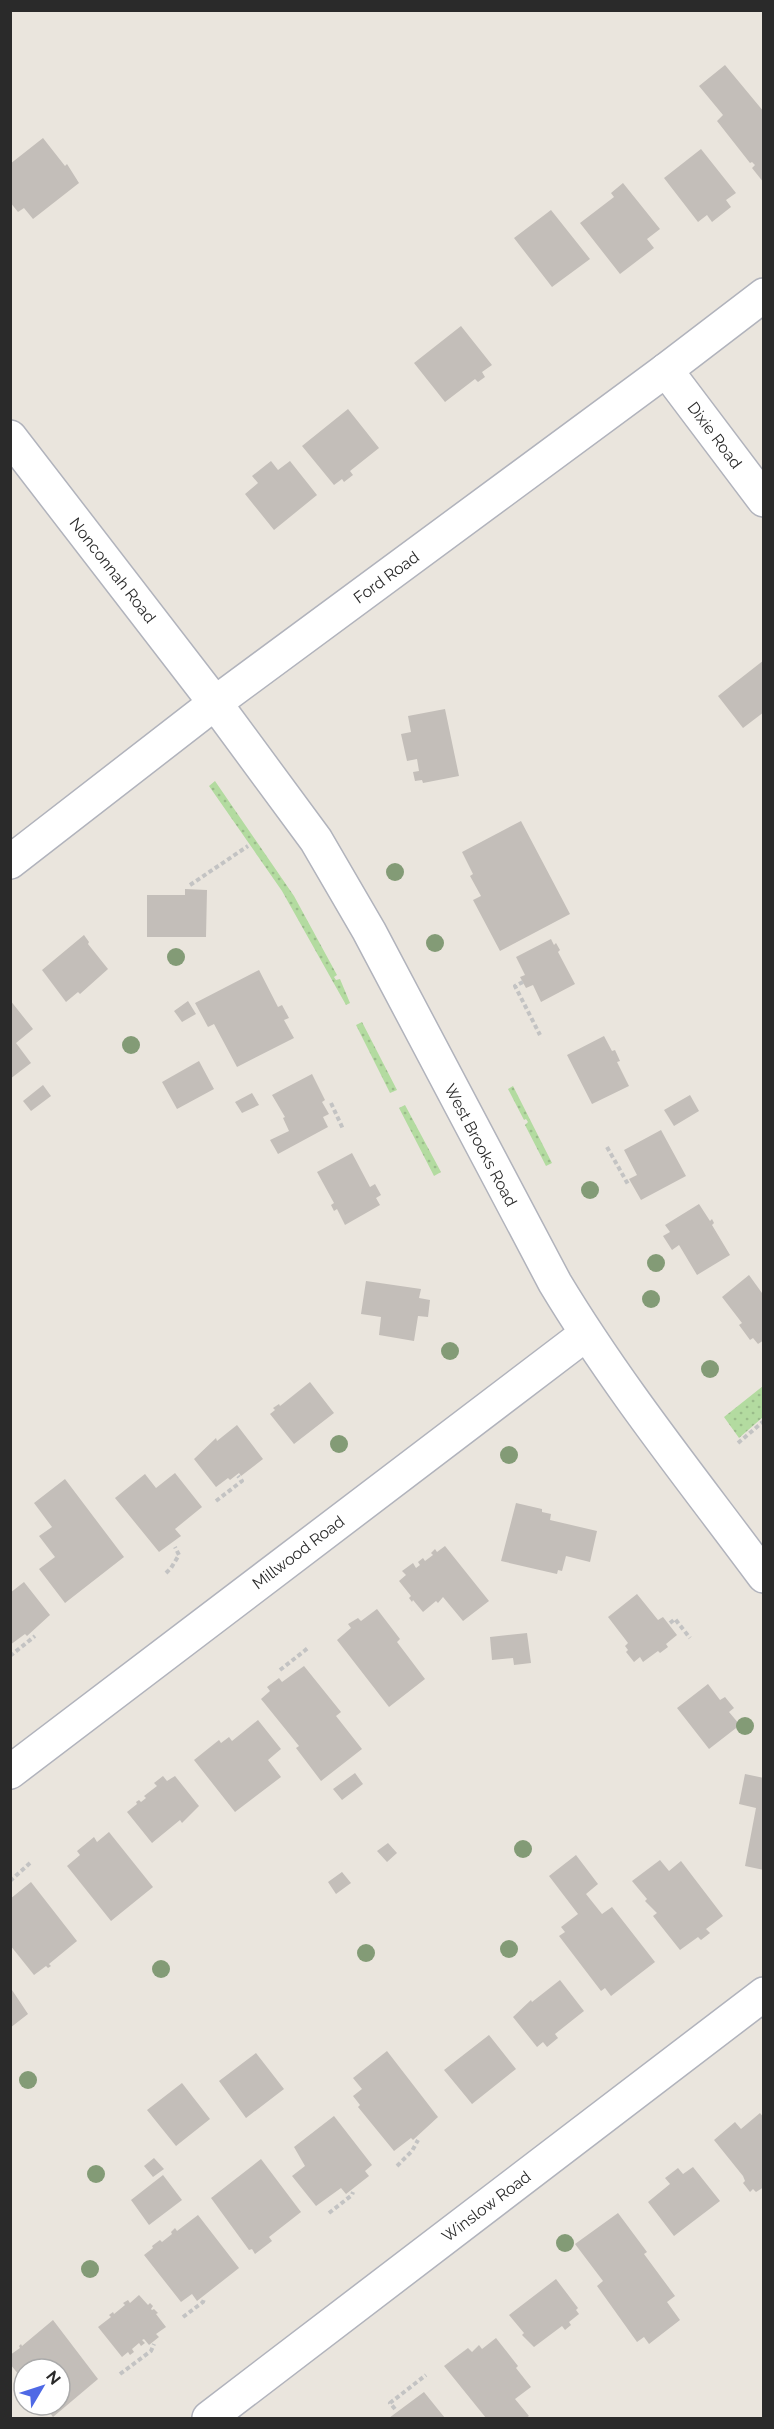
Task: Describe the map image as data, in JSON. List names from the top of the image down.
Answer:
{
  "streets": {
    "street": [
      "Dixie Road",
      "Nonconnah Road",
      "Ford Road",
      "West Brooks Road",
      "Millwood Road",
      "Winslow Road"
    ]
  },
  "crossings": [
    ["Dixie Road", "Ford Road"],
    ["Nonconnah Road", "Ford Road"],
    ["Nonconnah Road", "West Brooks Road"],
    ["Ford Road", "West Brooks Road"],
    ["West Brooks Road", "Millwood Road"]
  ],
  "north": "top right"
}
